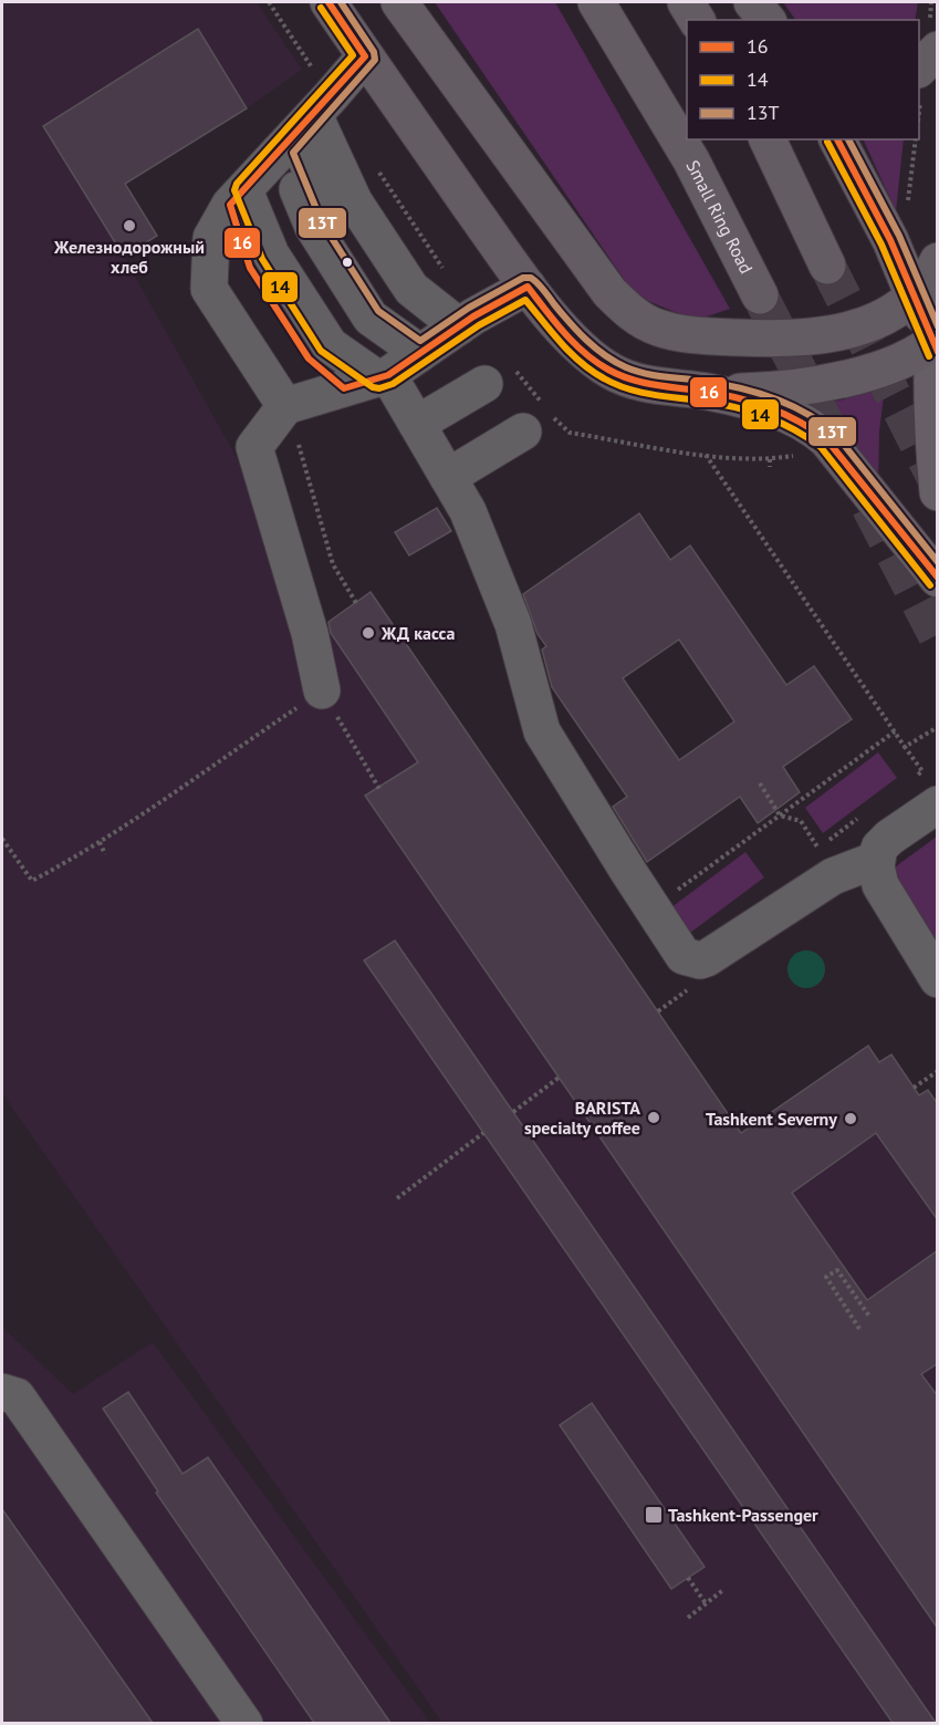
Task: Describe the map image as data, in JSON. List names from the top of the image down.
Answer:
{
  "streets": {
    "highway": ["Small Ring Road"]
  },
  "places": {
    "other": [
      "Железнодорожный хлеб",
      "ЖД касса",
      "BARISTA specialty coffee",
      "Tashkent Severny"
    ],
    "transit": ["Tashkent-Passenger"]
  },
  "lines": ["transit line 16", "transit line 13Т", "transit line 14"],
  "legend": ["16", "14", "13Т"]
}
